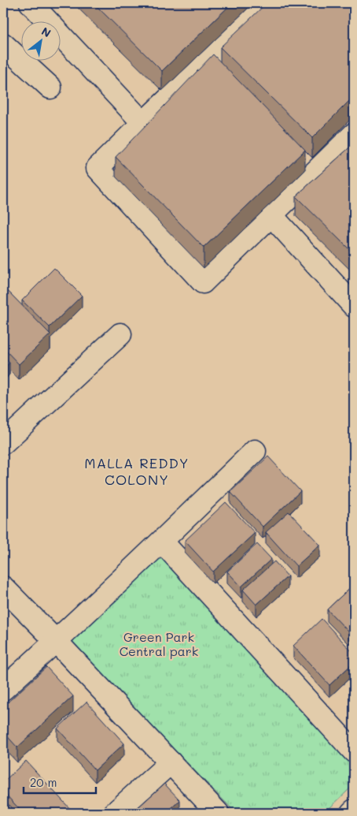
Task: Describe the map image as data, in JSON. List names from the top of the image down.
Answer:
{
  "districts": ["MALLA REDDY COLONY"],
  "parks": ["Green Park Central park"],
  "scale_bar": "20 m",
  "north": "top right"
}
